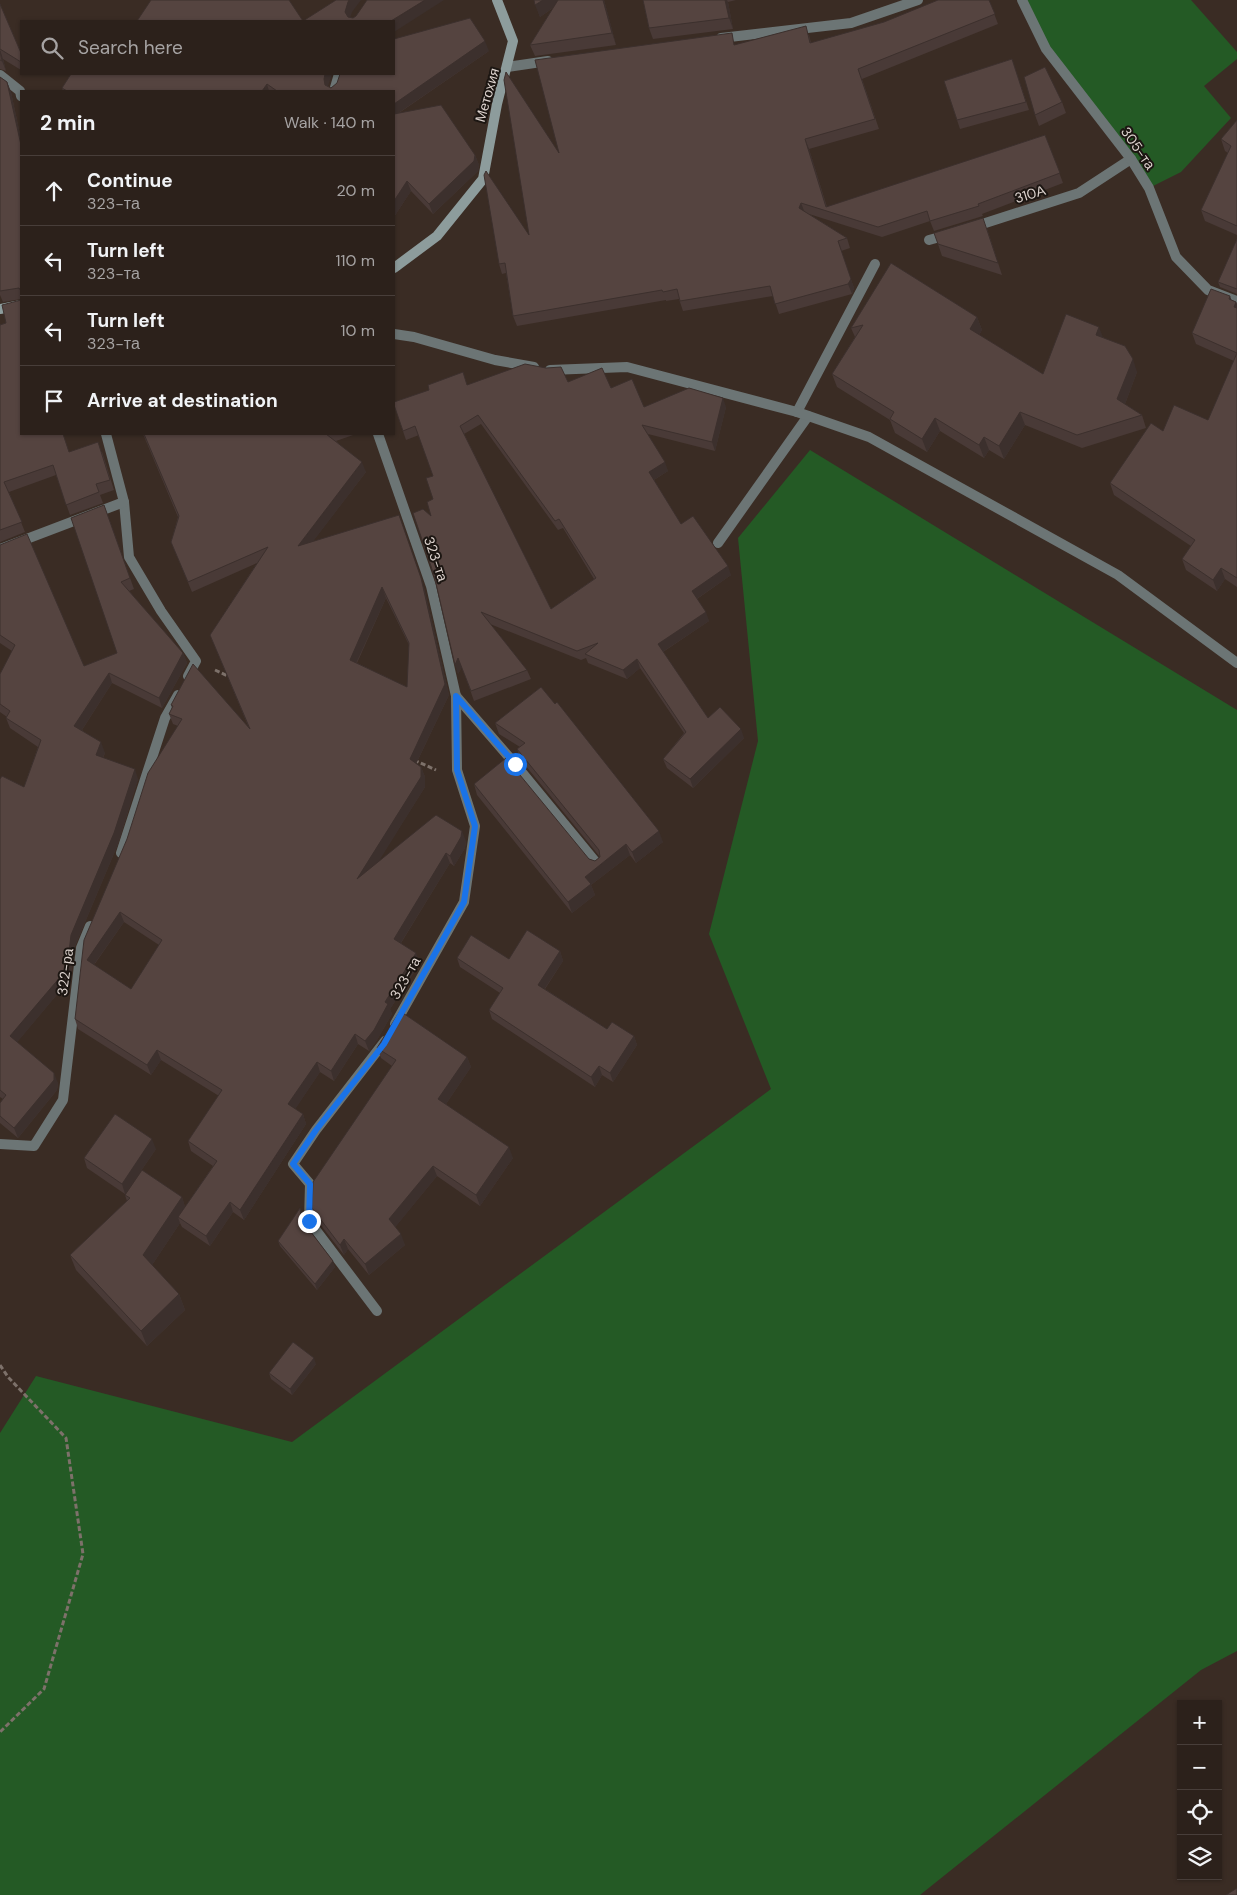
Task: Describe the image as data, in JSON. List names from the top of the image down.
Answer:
{
  "streets": {
    "street": [
      "Метохия",
      "305-та",
      "310А",
      "323-та",
      "322-ра"
    ]
  },
  "crossings": [
    ["305-та", "310А"]
  ],
  "page": {
    "search": "Search here",
    "heading": ["2 min", "Walk · 140 m"],
    "list": [
      ["Continue", "323-та", "20 m"],
      ["Turn left", "323-та", "110 m"],
      ["Turn left", "323-та", "10 m"],
      "Arrive at destination"
    ],
    "map_buttons": ["+", "−"]
  }
}
